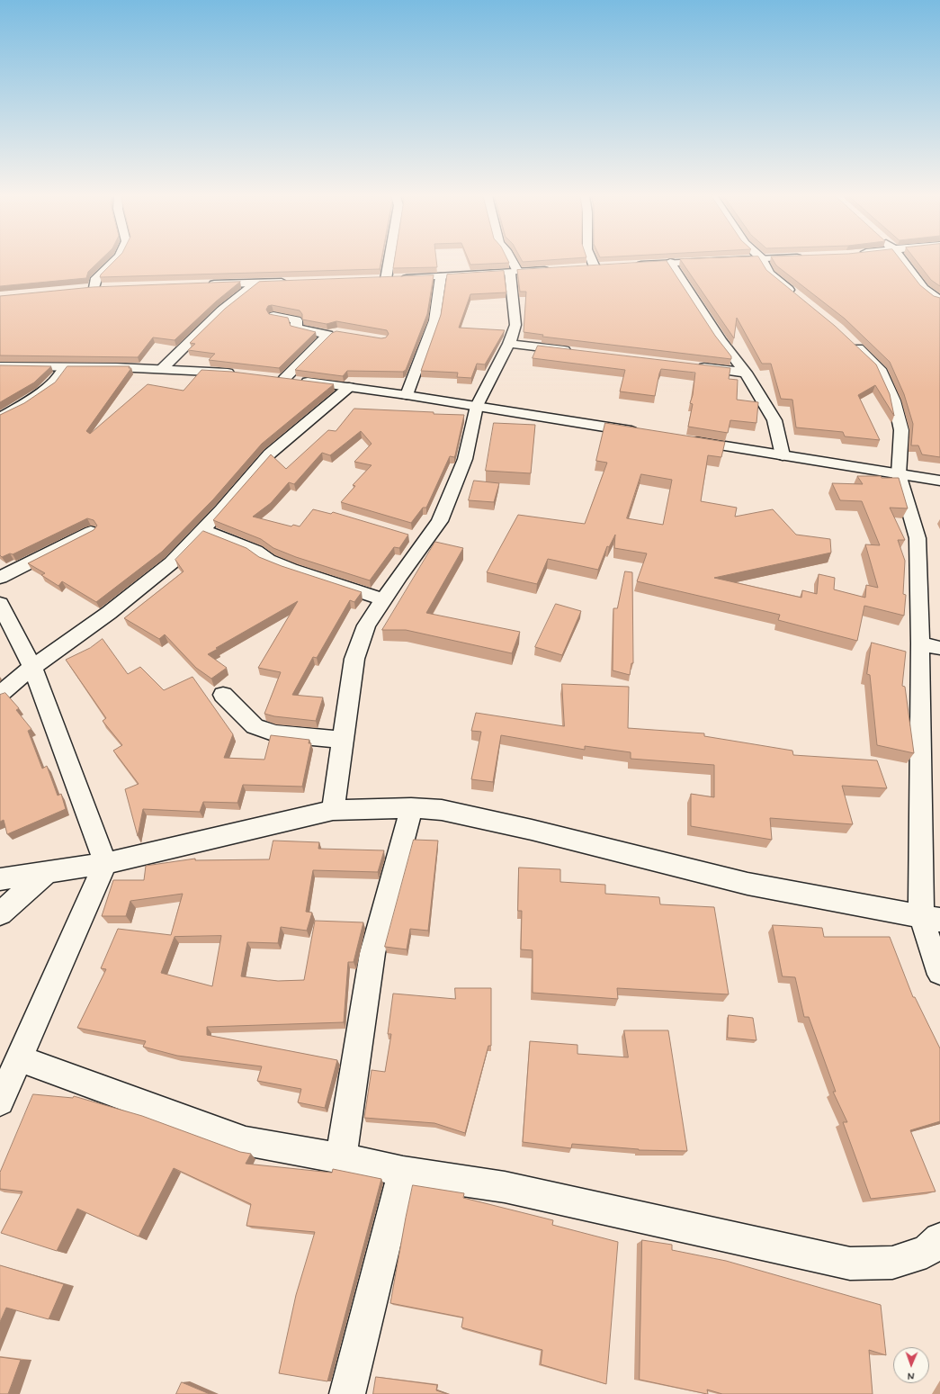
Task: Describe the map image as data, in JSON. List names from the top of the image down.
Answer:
{
  "north": "bottom"
}
